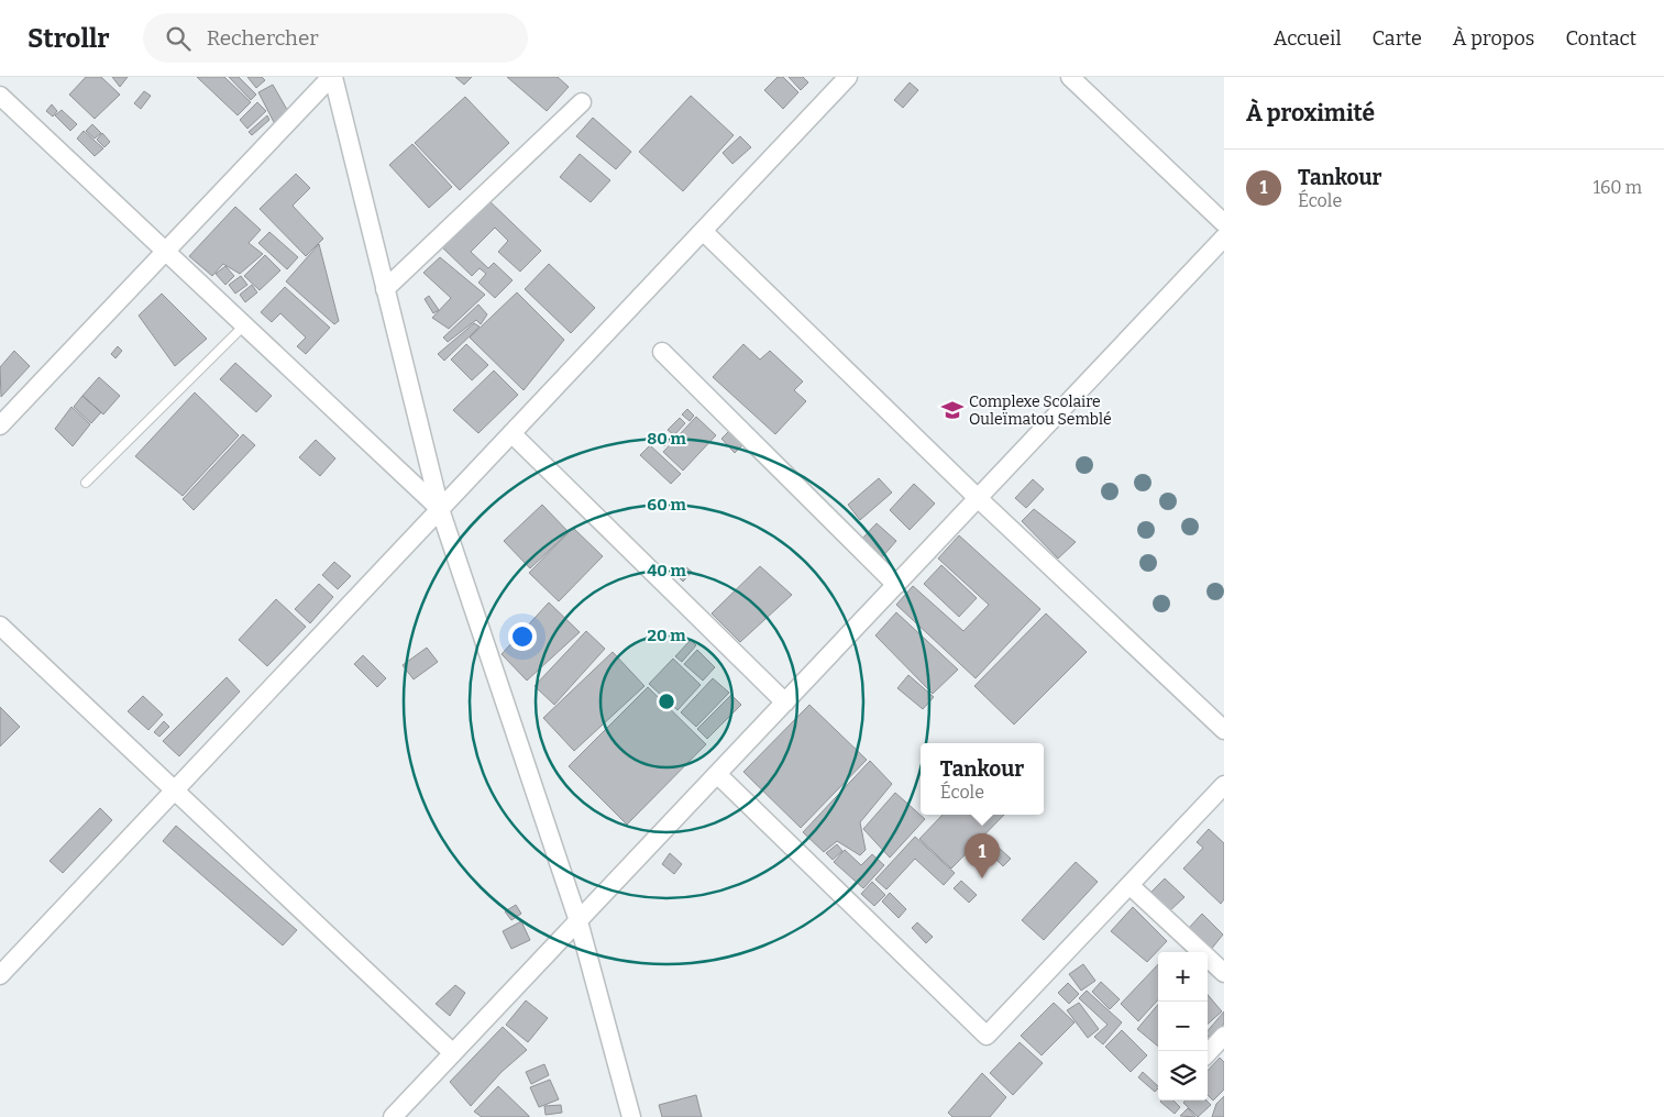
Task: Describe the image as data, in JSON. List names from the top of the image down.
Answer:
{
  "places": {
    "school or university": ["Complexe Scolaire Ouleïmatou Semblé"]
  },
  "page": {
    "header": "Strollr",
    "search": "Rechercher",
    "nav": [
      "Accueil",
      "Carte",
      "À propos",
      "Contact"
    ],
    "heading": "À proximité",
    "list": [
      {
        "mark": "1",
        "name": "Tankour",
        "note": "École",
        "value": "160 m"
      }
    ],
    "popup": ["Tankour", "École"],
    "pins": "1",
    "map_buttons": ["+", "−"]
  },
  "rings": [
    "80 m",
    "60 m",
    "40 m",
    "20 m"
  ]
}
